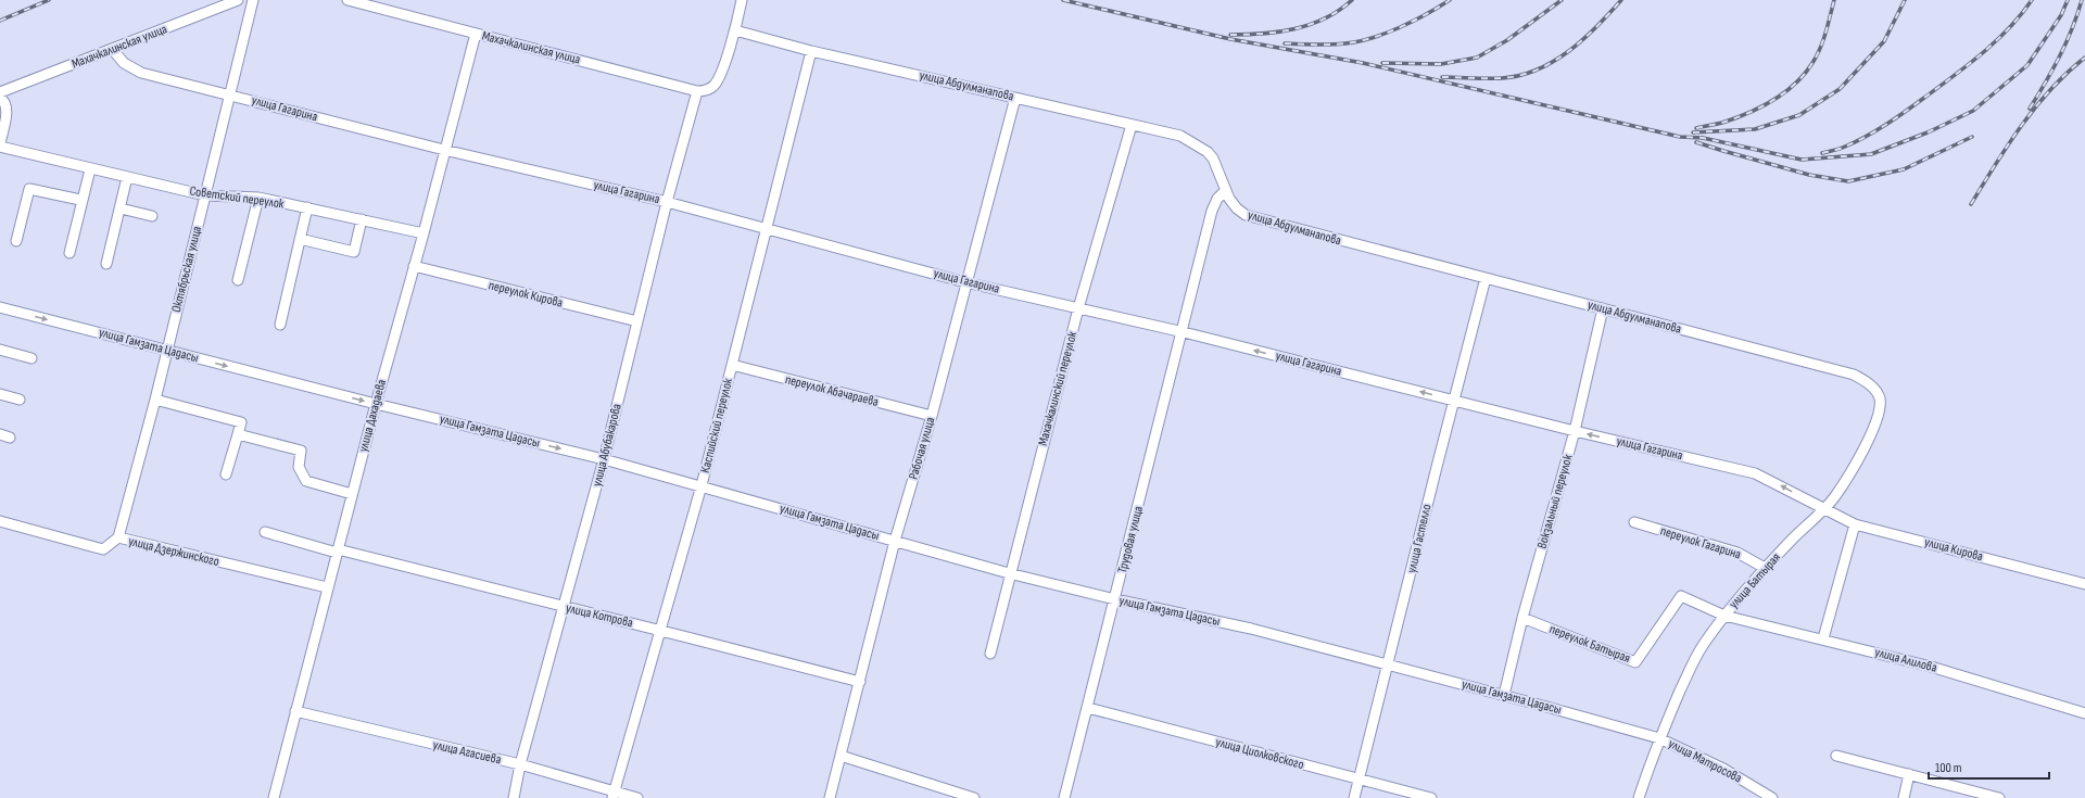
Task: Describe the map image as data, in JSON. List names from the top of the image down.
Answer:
{
  "streets": {
    "street": [
      "Махачкалинская улица",
      "улица Абдулманапова",
      "улица Гагарина",
      "Советский переулок",
      "Октябрьская улица",
      "переулок Кирова",
      "улица Гамзата Цадасы",
      "Махачкалинский переулок",
      "переулок Абачараева",
      "улица Дахадаева",
      "Каспийский переулок",
      "улица Абубакарова",
      "Рабочая улица",
      "Вокзальный переулок",
      "улица Гастелло",
      "Трудовая улица",
      "переулок Гагарина",
      "улица Кирова",
      "улица Дзержинского",
      "улица Батырая",
      "улица Котрова",
      "переулок Батырая",
      "улица Алилова",
      "улица Агасиева",
      "улица Циолковского",
      "улица Матросова"
    ]
  },
  "crossings": [
    ["Махачкалинская улица", "улица Гагарина"],
    ["Махачкалинская улица", "улица Дахадаева"],
    ["Махачкалинская улица", "улица Абубакарова"],
    ["улица Абдулманапова", "Махачкалинский переулок"],
    ["улица Абдулманапова", "Каспийский переулок"],
    ["улица Абдулманапова", "Рабочая улица"],
    ["улица Абдулманапова", "Вокзальный переулок"],
    ["улица Абдулманапова", "улица Гастелло"],
    ["улица Абдулманапова", "Трудовая улица"],
    ["улица Абдулманапова", "улица Батырая"],
    ["улица Гагарина", "Октябрьская улица"],
    ["улица Гагарина", "Махачкалинский переулок"],
    ["улица Гагарина", "улица Дахадаева"],
    ["улица Гагарина", "Каспийский переулок"],
    ["улица Гагарина", "улица Абубакарова"],
    ["улица Гагарина", "Рабочая улица"],
    ["улица Гагарина", "Вокзальный переулок"],
    ["улица Гагарина", "улица Гастелло"],
    ["улица Гагарина", "Трудовая улица"],
    ["улица Гагарина", "улица Кирова"],
    ["улица Гагарина", "улица Батырая"],
    ["Советский переулок", "Октябрьская улица"],
    ["Советский переулок", "улица Дахадаева"],
    ["Октябрьская улица", "улица Гамзата Цадасы"],
    ["Октябрьская улица", "улица Дзержинского"],
    ["переулок Кирова", "улица Дахадаева"],
    ["переулок Кирова", "улица Абубакарова"],
    ["улица Гамзата Цадасы", "Махачкалинский переулок"],
    ["улица Гамзата Цадасы", "улица Дахадаева"],
    ["улица Гамзата Цадасы", "Каспийский переулок"],
    ["улица Гамзата Цадасы", "улица Абубакарова"],
    ["улица Гамзата Цадасы", "Рабочая улица"],
    ["улица Гамзата Цадасы", "Вокзальный переулок"],
    ["улица Гамзата Цадасы", "улица Гастелло"],
    ["улица Гамзата Цадасы", "Трудовая улица"],
    ["улица Гамзата Цадасы", "улица Батырая"],
    ["улица Гамзата Цадасы", "улица Матросова"],
    ["переулок Абачараева", "Каспийский переулок"],
    ["переулок Абачараева", "Рабочая улица"],
    ["улица Дахадаева", "улица Дзержинского"],
    ["улица Дахадаева", "улица Котрова"],
    ["улица Дахадаева", "улица Агасиева"],
    ["Каспийский переулок", "улица Котрова"],
    ["Каспийский переулок", "улица Агасиева"],
    ["улица Абубакарова", "улица Котрова"],
    ["улица Абубакарова", "улица Агасиева"],
    ["Рабочая улица", "улица Котрова"],
    ["Вокзальный переулок", "переулок Батырая"],
    ["улица Гастелло", "улица Циолковского"],
    ["Трудовая улица", "улица Циолковского"],
    ["переулок Гагарина", "улица Батырая"],
    ["улица Кирова", "улица Батырая"],
    ["улица Батырая", "переулок Батырая"],
    ["улица Батырая", "улица Алилова"],
    ["улица Батырая", "улица Матросова"],
    ["переулок Батырая", "улица Алилова"]
  ],
  "one_way": ["улица Гамзата Цадасы"],
  "scale_bar": "100 m"
}
